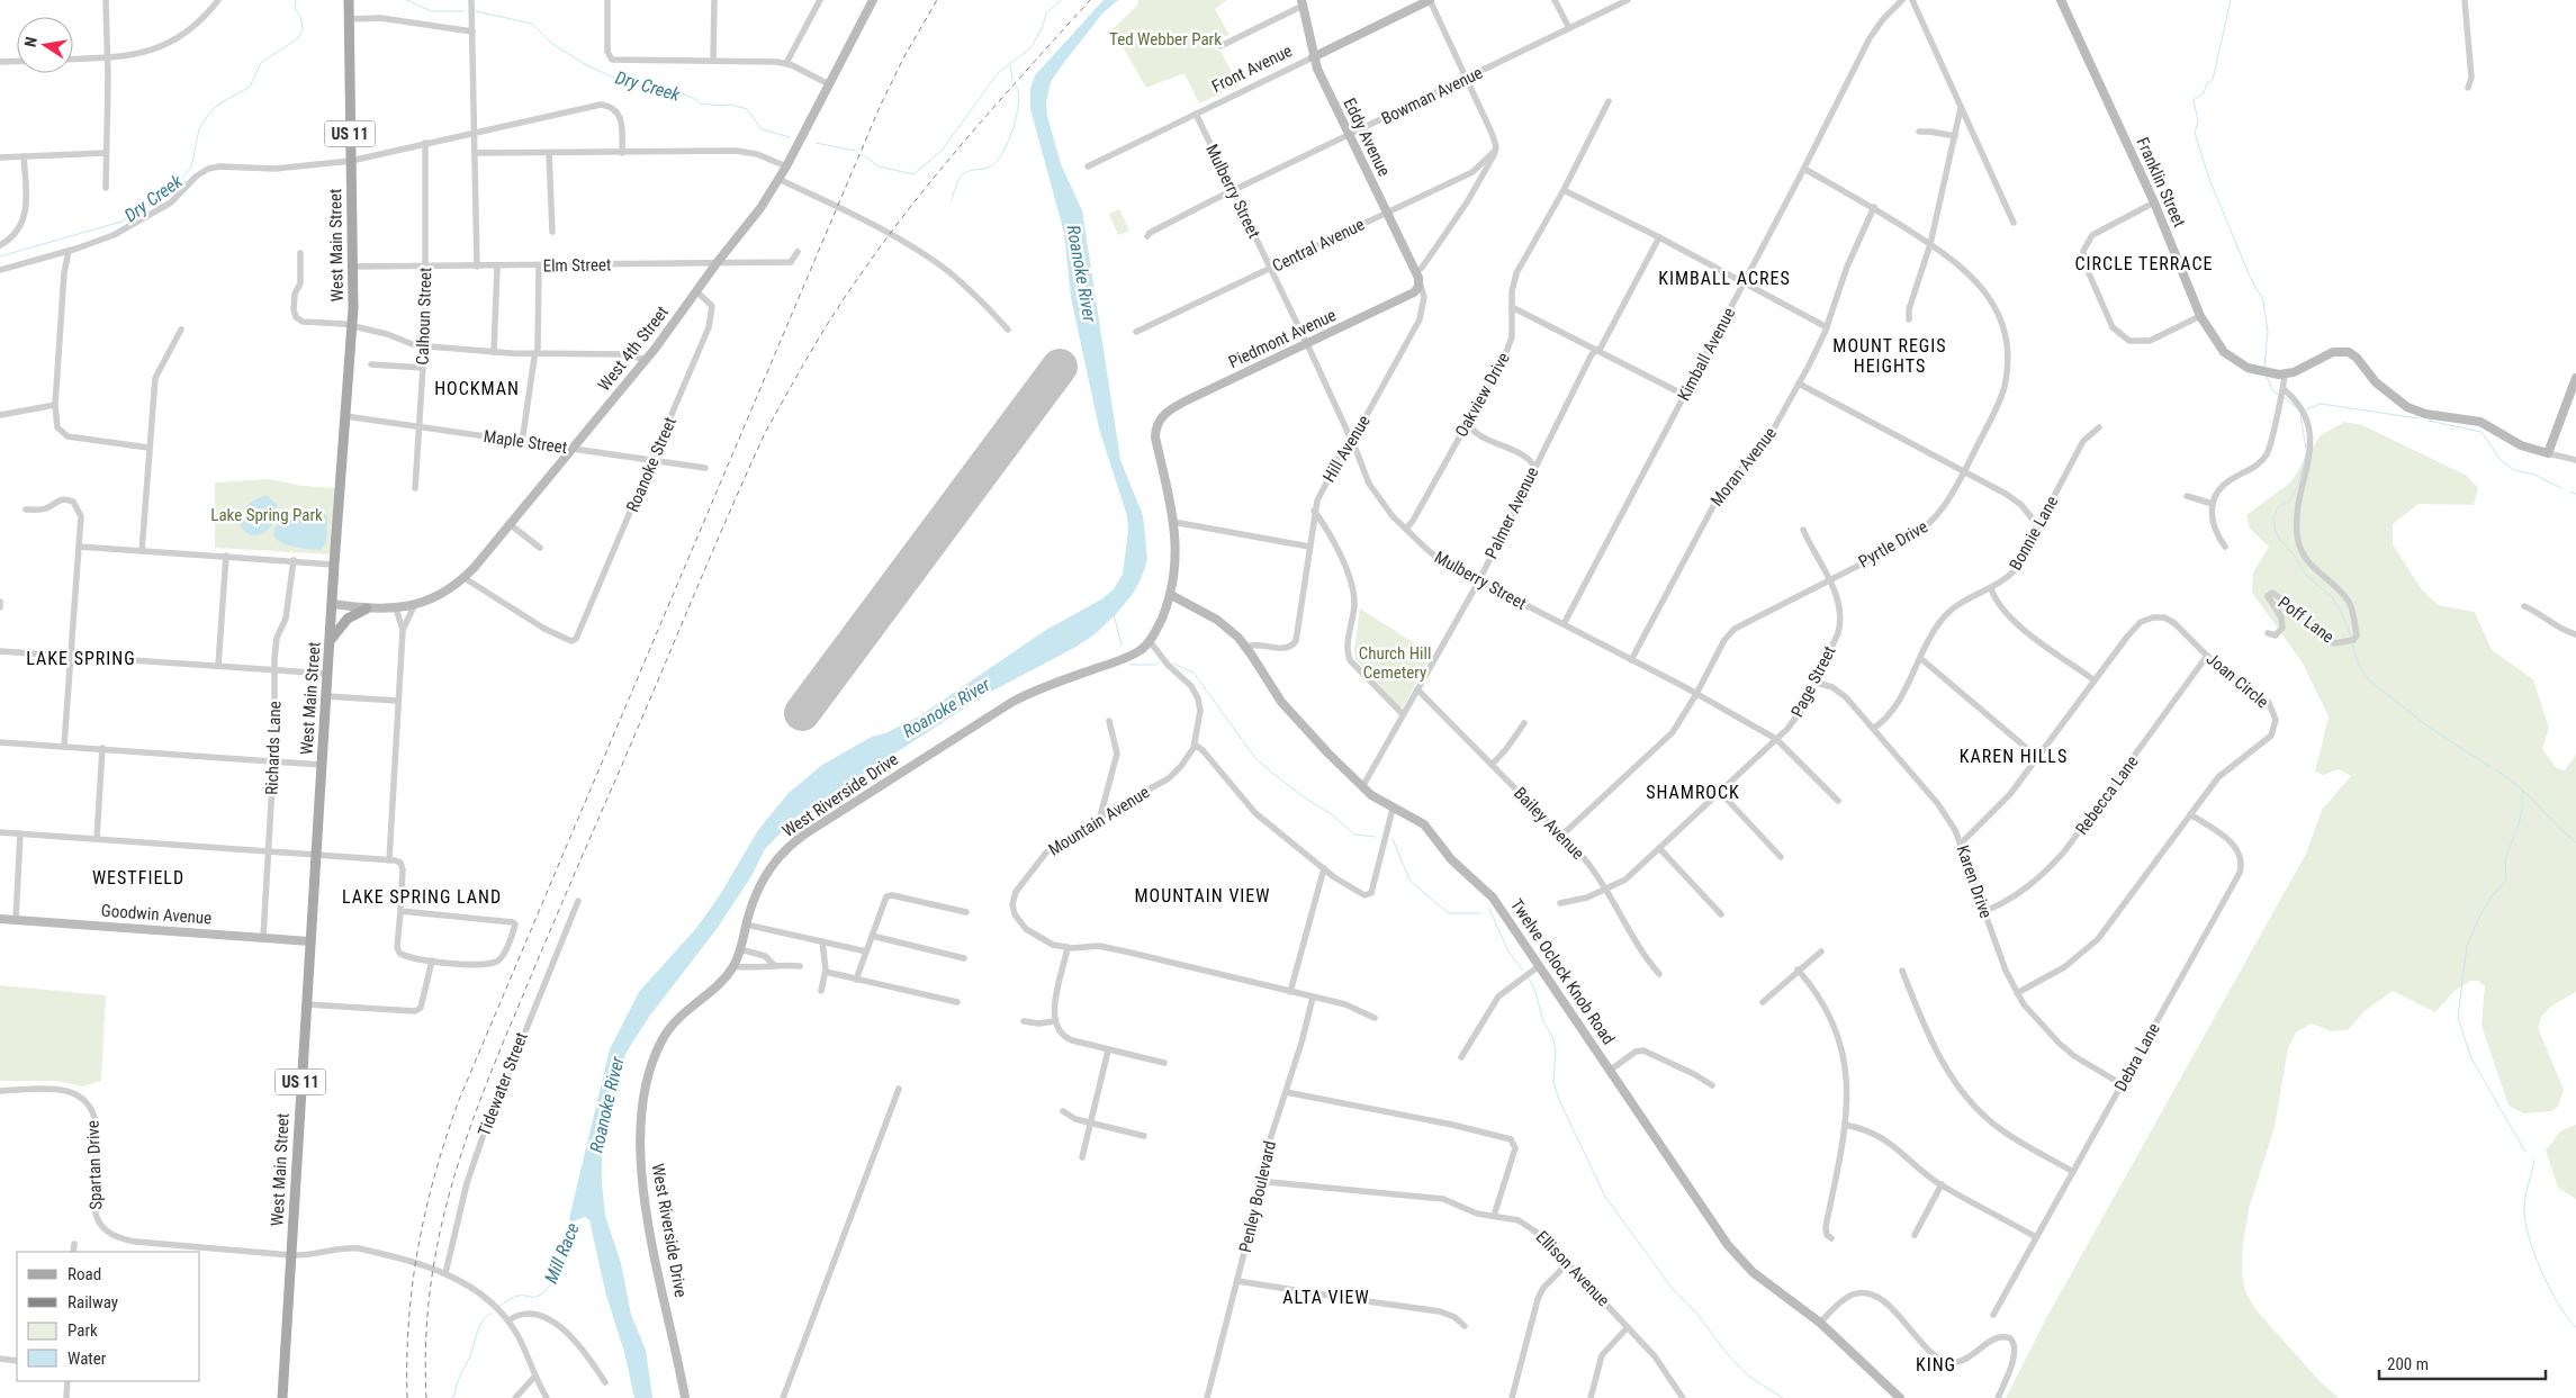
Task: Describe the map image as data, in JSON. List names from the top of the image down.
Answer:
{
  "streets": {
    "main road": ["US 11", "West Main Street"],
    "street": [
      "Front Avenue",
      "Bowman Avenue",
      "Eddy Avenue",
      "Franklin Street",
      "Mulberry Street",
      "Central Avenue",
      "Elm Street",
      "Calhoun Street",
      "Piedmont Avenue",
      "West 4th Street",
      "Kimball Avenue",
      "Oakview Drive",
      "Maple Street",
      "Hill Avenue",
      "Roanoke Street",
      "Moran Avenue",
      "Palmer Avenue",
      "Bonnie Lane",
      "Pyrtle Drive",
      "Poff Lane",
      "Joan Circle",
      "Page Street",
      "Richards Lane",
      "West Riverside Drive",
      "Rebecca Lane",
      "Mountain Avenue",
      "Bailey Avenue",
      "Karen Drive",
      "Goodwin Avenue",
      "Twelve Oclock Knob Road",
      "Debra Lane",
      "Tidewater Street",
      "Spartan Drive",
      "Penley Boulevard",
      "Ellison Avenue"
    ]
  },
  "crossings": [
    ["Front Avenue", "Eddy Avenue"],
    ["Front Avenue", "Mulberry Street"],
    ["Bowman Avenue", "Eddy Avenue"],
    ["Bowman Avenue", "Mulberry Street"],
    ["Eddy Avenue", "Central Avenue"],
    ["Eddy Avenue", "Piedmont Avenue"],
    ["Eddy Avenue", "Hill Avenue"],
    ["Mulberry Street", "Central Avenue"],
    ["Mulberry Street", "Piedmont Avenue"],
    ["Mulberry Street", "Kimball Avenue"],
    ["Mulberry Street", "Oakview Drive"],
    ["Mulberry Street", "Hill Avenue"],
    ["Mulberry Street", "Moran Avenue"],
    ["Mulberry Street", "Palmer Avenue"],
    ["Mulberry Street", "Pyrtle Drive"],
    ["Mulberry Street", "Page Street"],
    ["West Main Street", "Elm Street"],
    ["West Main Street", "West 4th Street"],
    ["West Main Street", "Maple Street"],
    ["West Main Street", "Goodwin Avenue"],
    ["West Main Street", "Spartan Drive"],
    ["Elm Street", "Calhoun Street"],
    ["Elm Street", "West 4th Street"],
    ["Calhoun Street", "Maple Street"],
    ["Piedmont Avenue", "Hill Avenue"],
    ["Piedmont Avenue", "West Riverside Drive"],
    ["West 4th Street", "Maple Street"],
    ["West 4th Street", "Roanoke Street"],
    ["Kimball Avenue", "Pyrtle Drive"],
    ["Maple Street", "Roanoke Street"],
    ["Hill Avenue", "Twelve Oclock Knob Road"],
    ["Moran Avenue", "Pyrtle Drive"],
    ["Palmer Avenue", "Bailey Avenue"],
    ["Palmer Avenue", "Twelve Oclock Knob Road"],
    ["Bonnie Lane", "Karen Drive"],
    ["Pyrtle Drive", "Page Street"],
    ["Pyrtle Drive", "Bailey Avenue"],
    ["Joan Circle", "Rebecca Lane"],
    ["Joan Circle", "Karen Drive"],
    ["Joan Circle", "Debra Lane"],
    ["Page Street", "Bailey Avenue"],
    ["Page Street", "Karen Drive"],
    ["Richards Lane", "Goodwin Avenue"],
    ["West Riverside Drive", "Mountain Avenue"],
    ["West Riverside Drive", "Twelve Oclock Knob Road"],
    ["Rebecca Lane", "Karen Drive"],
    ["Mountain Avenue", "Penley Boulevard"],
    ["Karen Drive", "Debra Lane"],
    ["Tidewater Street", "Spartan Drive"],
    ["Penley Boulevard", "Ellison Avenue"]
  ],
  "districts": [
    "CIRCLE TERRACE",
    "KIMBALL ACRES",
    "MOUNT REGIS HEIGHTS",
    "HOCKMAN",
    "LAKE SPRING",
    "KAREN HILLS",
    "SHAMROCK",
    "WESTFIELD",
    "MOUNTAIN VIEW",
    "LAKE SPRING LAND",
    "ALTA VIEW",
    "KING"
  ],
  "water": ["Dry Creek", "Roanoke River", "Mill Race"],
  "parks": ["Ted Webber Park", "Lake Spring Park", "Church Hill Cemetery"],
  "legend": [
    "Road",
    "Railway",
    "Park",
    "Water"
  ],
  "scale_bar": "200 m",
  "north": "left"
}
